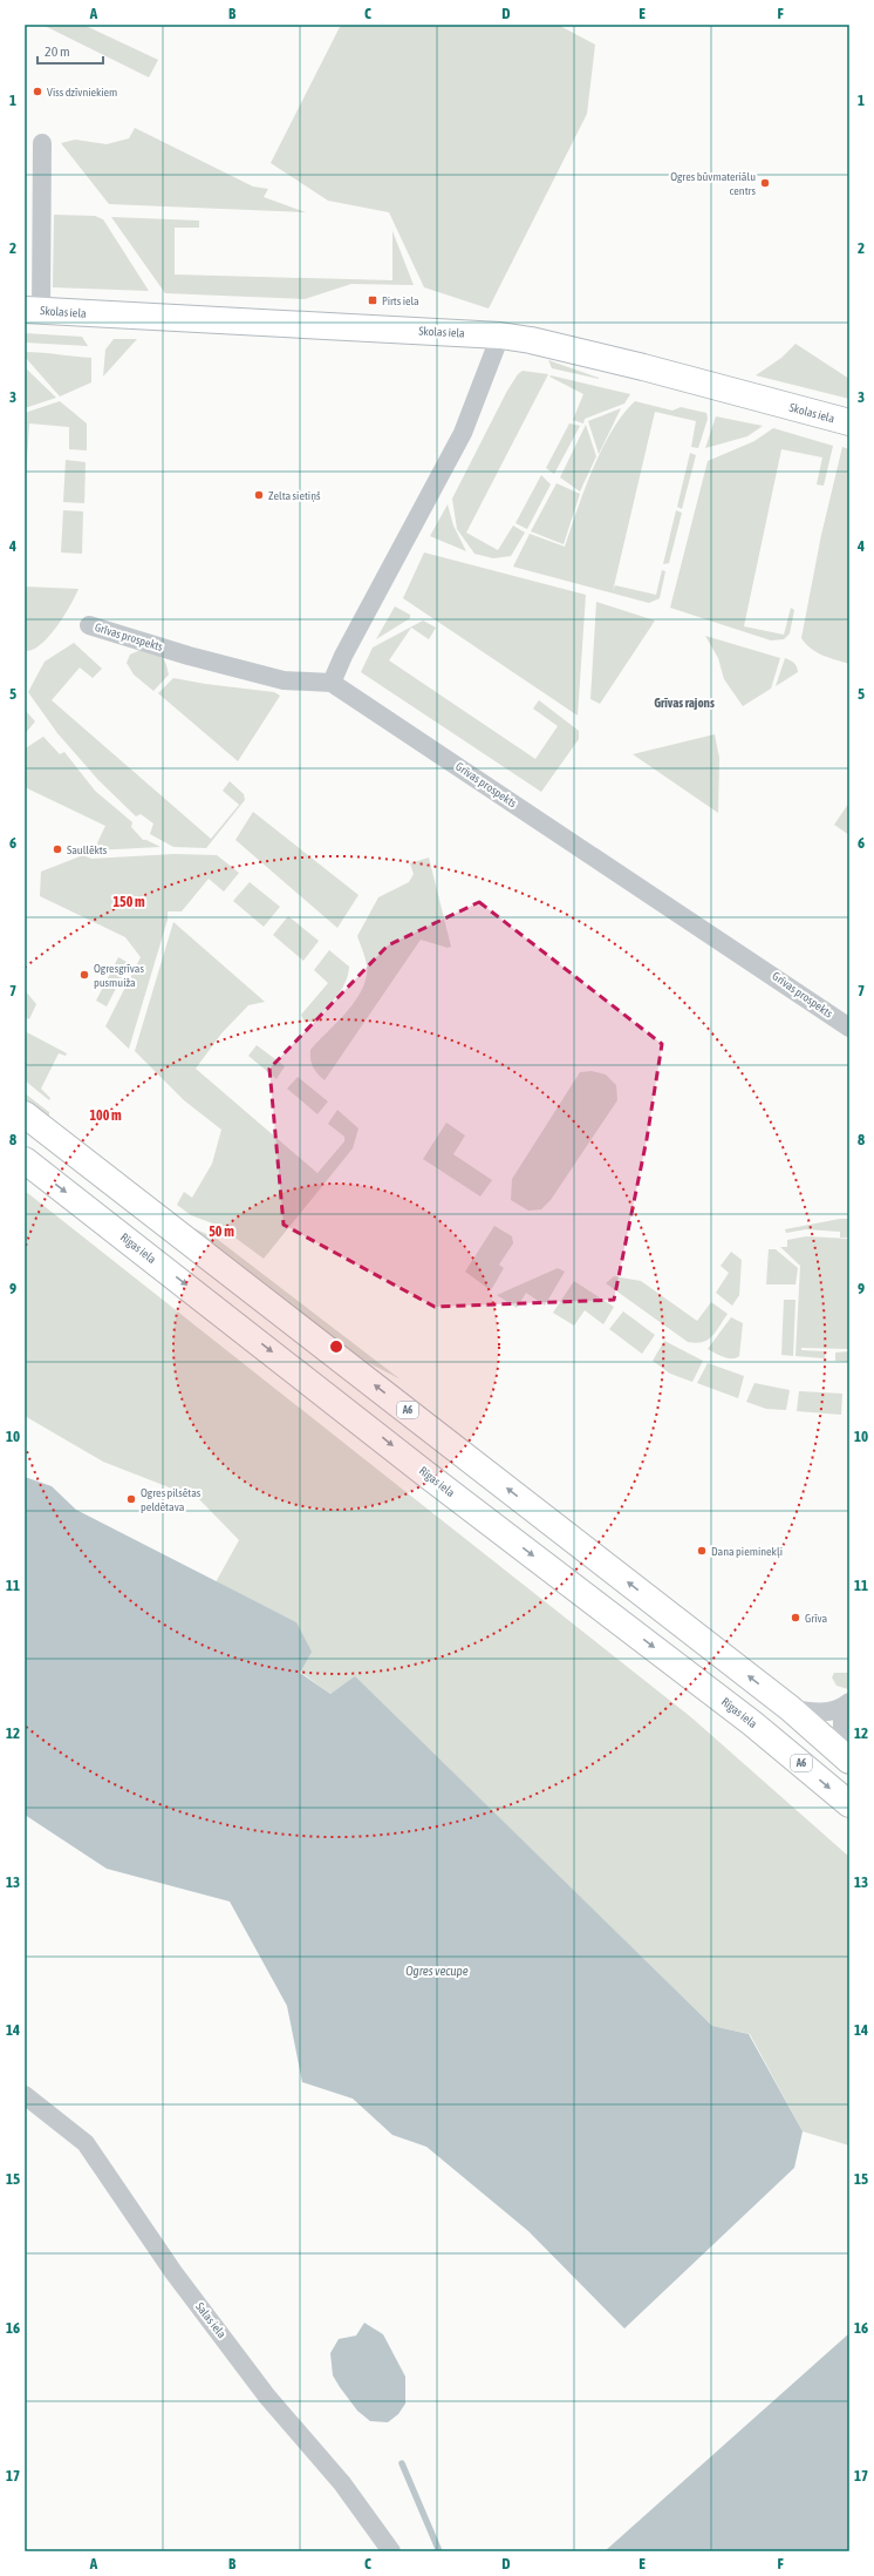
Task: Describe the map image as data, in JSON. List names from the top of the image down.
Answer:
{
  "streets": {
    "main road": ["Skolas iela", "Rīgas iela", "A6"],
    "street": ["Grīvas prospekts", "Salas iela"]
  },
  "districts": ["Grīvas rajons"],
  "water": ["Ogres vecupe"],
  "places": {
    "other": [
      "Viss dzīvniekiem",
      "Ogres būvmateriālu centrs",
      "Zelta sietiņš",
      "Saullēkts",
      "Ogresgrīvas pusmuiža",
      "Ogres pilsētas peldētava",
      "Dana pieminekļi",
      "Grīva"
    ],
    "transit": ["Pirts iela"]
  },
  "scale_bar": "20 m",
  "grid": {
    "columns": [
      "A",
      "B",
      "C",
      "D",
      "E",
      "F"
    ],
    "rows": [
      "1",
      "2",
      "3",
      "4",
      "5",
      "6",
      "7",
      "8",
      "9",
      "10",
      "11",
      "12",
      "13",
      "14",
      "15",
      "16",
      "17"
    ]
  },
  "rings": ["150 m", "100 m", "50 m"]
}
